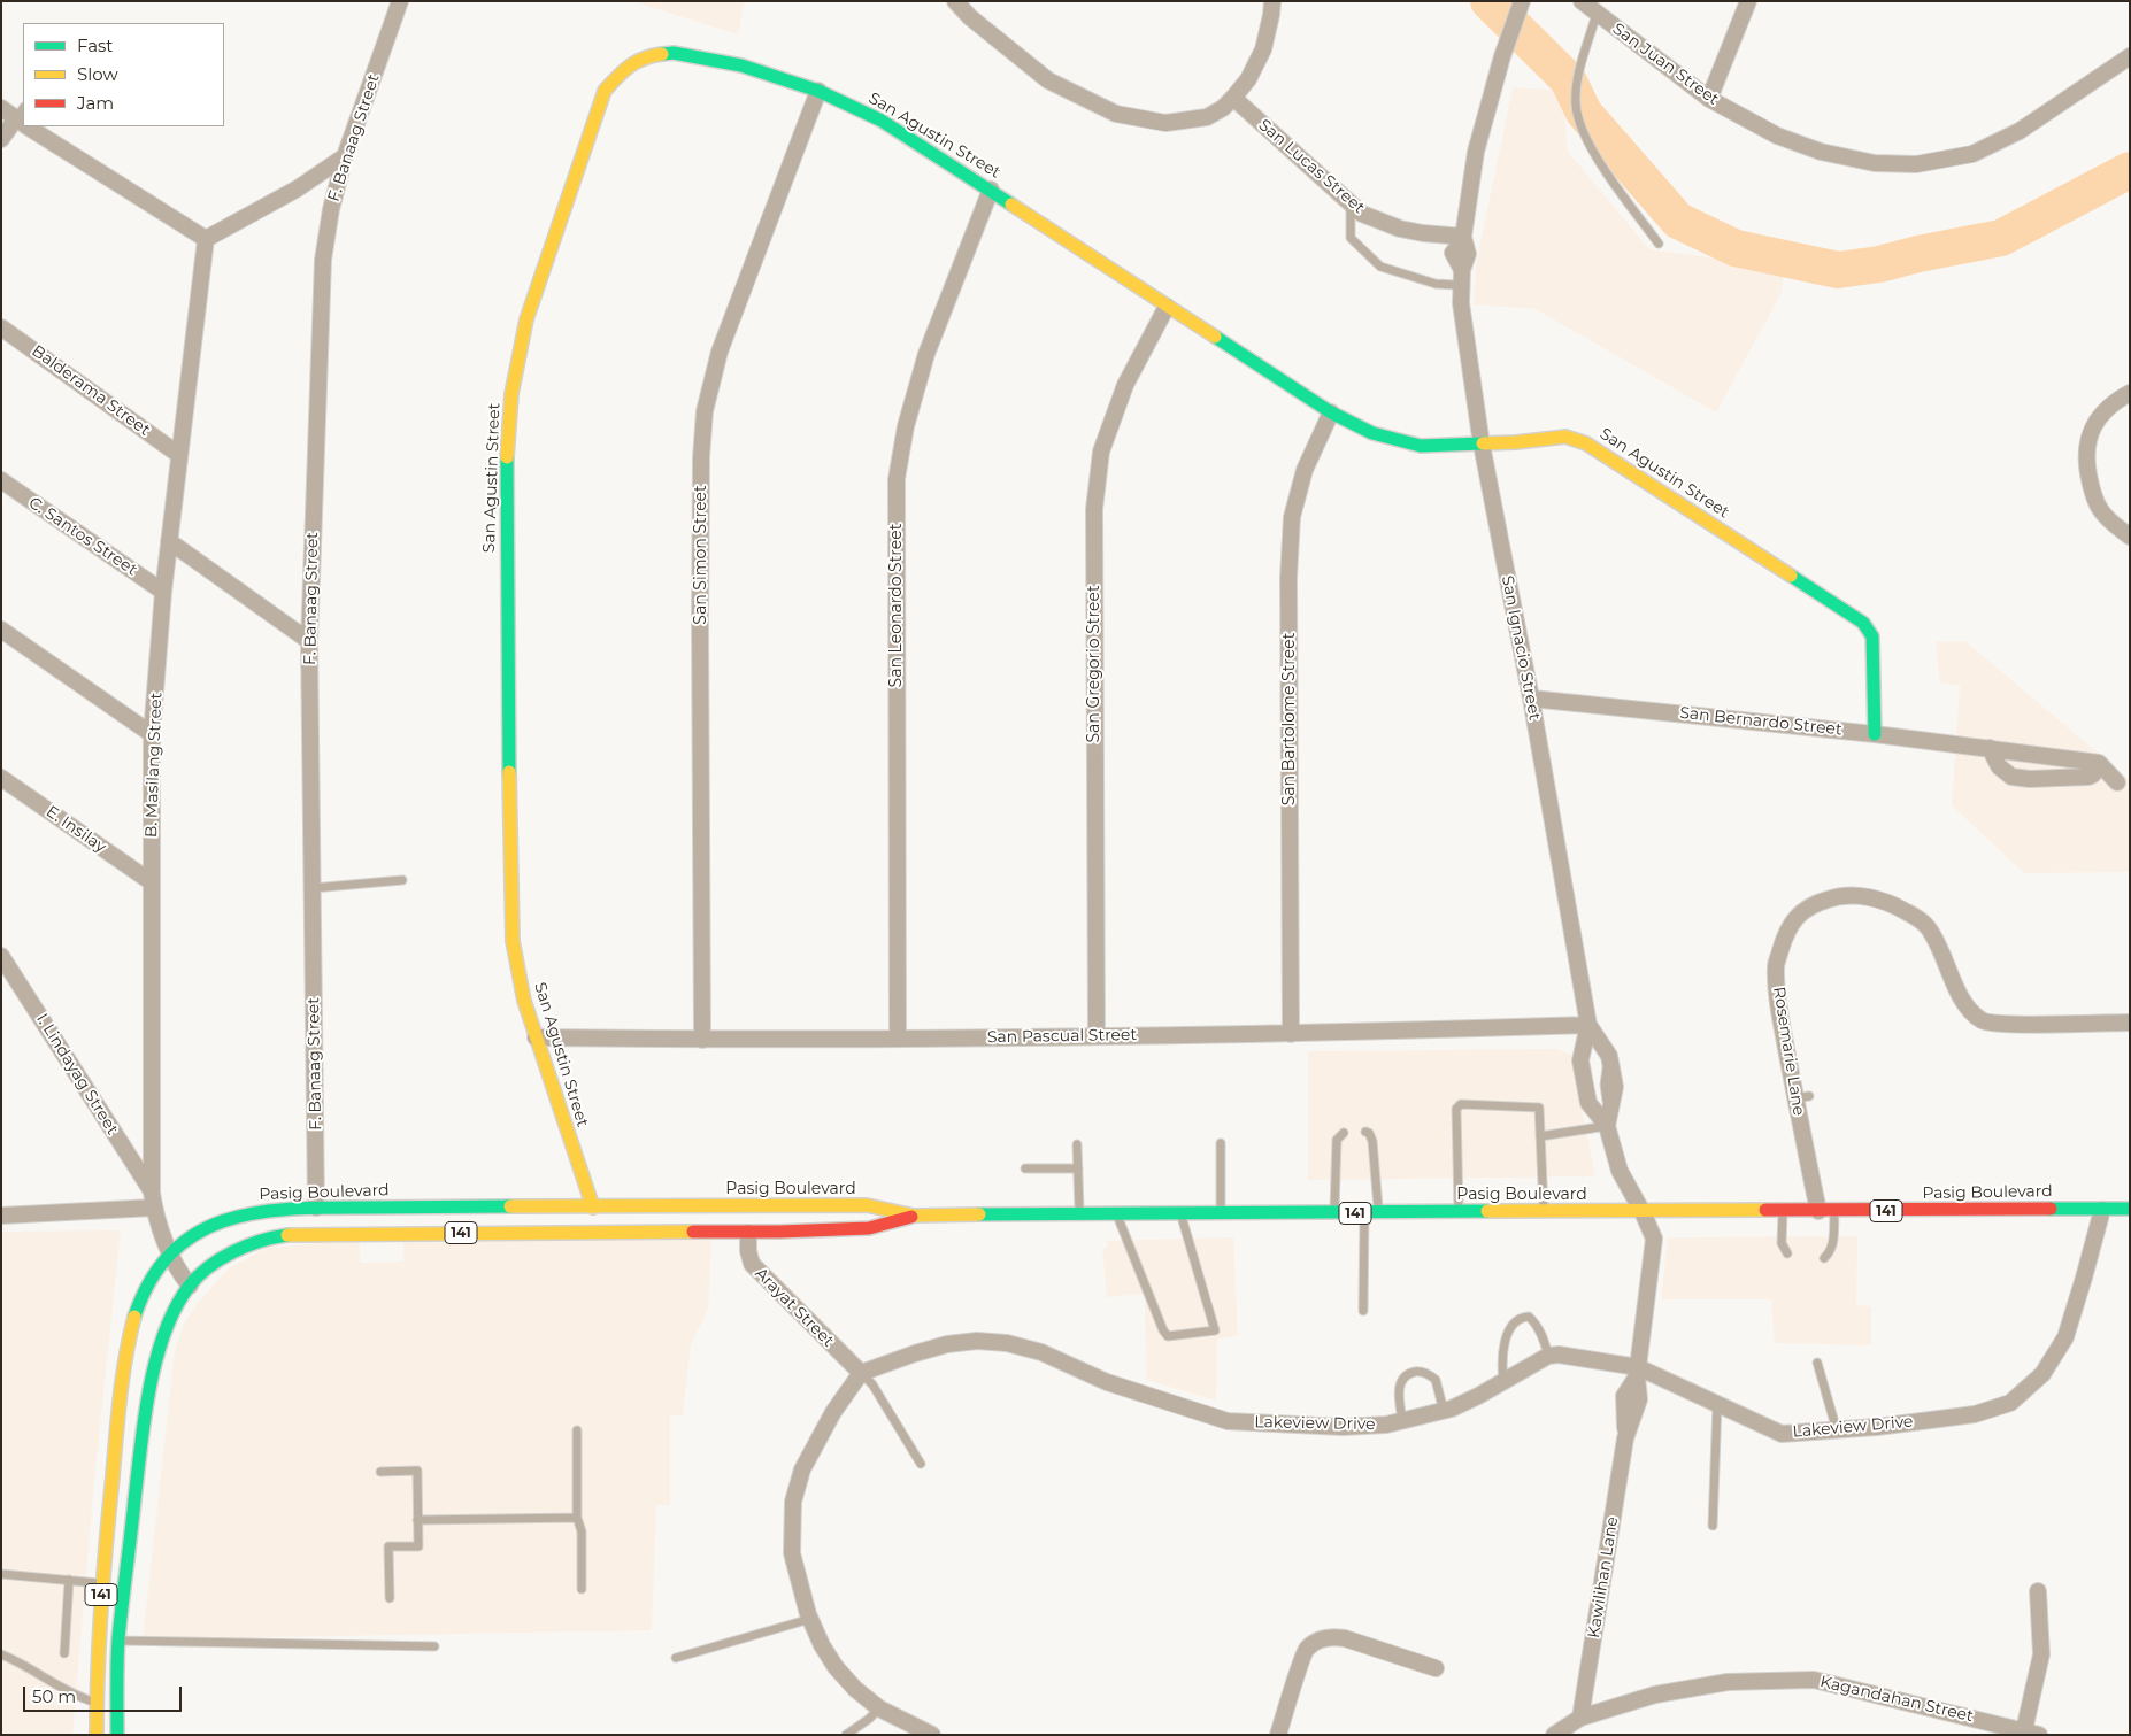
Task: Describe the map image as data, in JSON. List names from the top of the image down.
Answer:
{
  "streets": {
    "main road": ["San Agustin Street", "Pasig Boulevard", "141"],
    "street": [
      "San Juan Street",
      "F. Banaag Street",
      "San Lucas Street",
      "Balderama Street",
      "C. Santos Street",
      "San Simon Street",
      "San Leonardo Street",
      "San Ignacio Street",
      "San Gregorio Street",
      "San Bartolome Street",
      "San Bernardo Street",
      "B. Masilang Street",
      "E. Insilay",
      "San Pascual Street",
      "Rosemarie Lane",
      "I. Lindayag Street",
      "Arayat Street",
      "Lakeview Drive",
      "Kawilihan Lane",
      "Kagandahan Street"
    ]
  },
  "crossings": [
    ["San Agustin Street", "San Simon Street"],
    ["San Agustin Street", "San Leonardo Street"],
    ["San Agustin Street", "San Ignacio Street"],
    ["San Agustin Street", "San Gregorio Street"],
    ["San Agustin Street", "San Bartolome Street"],
    ["San Agustin Street", "San Bernardo Street"],
    ["San Agustin Street", "San Pascual Street"],
    ["San Agustin Street", "Pasig Boulevard"],
    ["F. Banaag Street", "Pasig Boulevard"],
    ["San Lucas Street", "San Ignacio Street"],
    ["Balderama Street", "B. Masilang Street"],
    ["C. Santos Street", "B. Masilang Street"],
    ["San Simon Street", "San Pascual Street"],
    ["San Leonardo Street", "San Pascual Street"],
    ["San Ignacio Street", "San Bernardo Street"],
    ["San Ignacio Street", "San Pascual Street"],
    ["San Ignacio Street", "Pasig Boulevard"],
    ["San Ignacio Street", "Kawilihan Lane"],
    ["San Gregorio Street", "San Pascual Street"],
    ["San Bartolome Street", "San Pascual Street"],
    ["B. Masilang Street", "E. Insilay"],
    ["B. Masilang Street", "I. Lindayag Street"],
    ["B. Masilang Street", "Pasig Boulevard"],
    ["Rosemarie Lane", "Pasig Boulevard"],
    ["Pasig Boulevard", "Arayat Street"],
    ["Pasig Boulevard", "Lakeview Drive"],
    ["Pasig Boulevard", "Kawilihan Lane"],
    ["Arayat Street", "Lakeview Drive"],
    ["Lakeview Drive", "Kawilihan Lane"],
    ["Kawilihan Lane", "Kagandahan Street"]
  ],
  "legend": ["Fast", "Slow", "Jam"],
  "scale_bar": "50 m"
}
